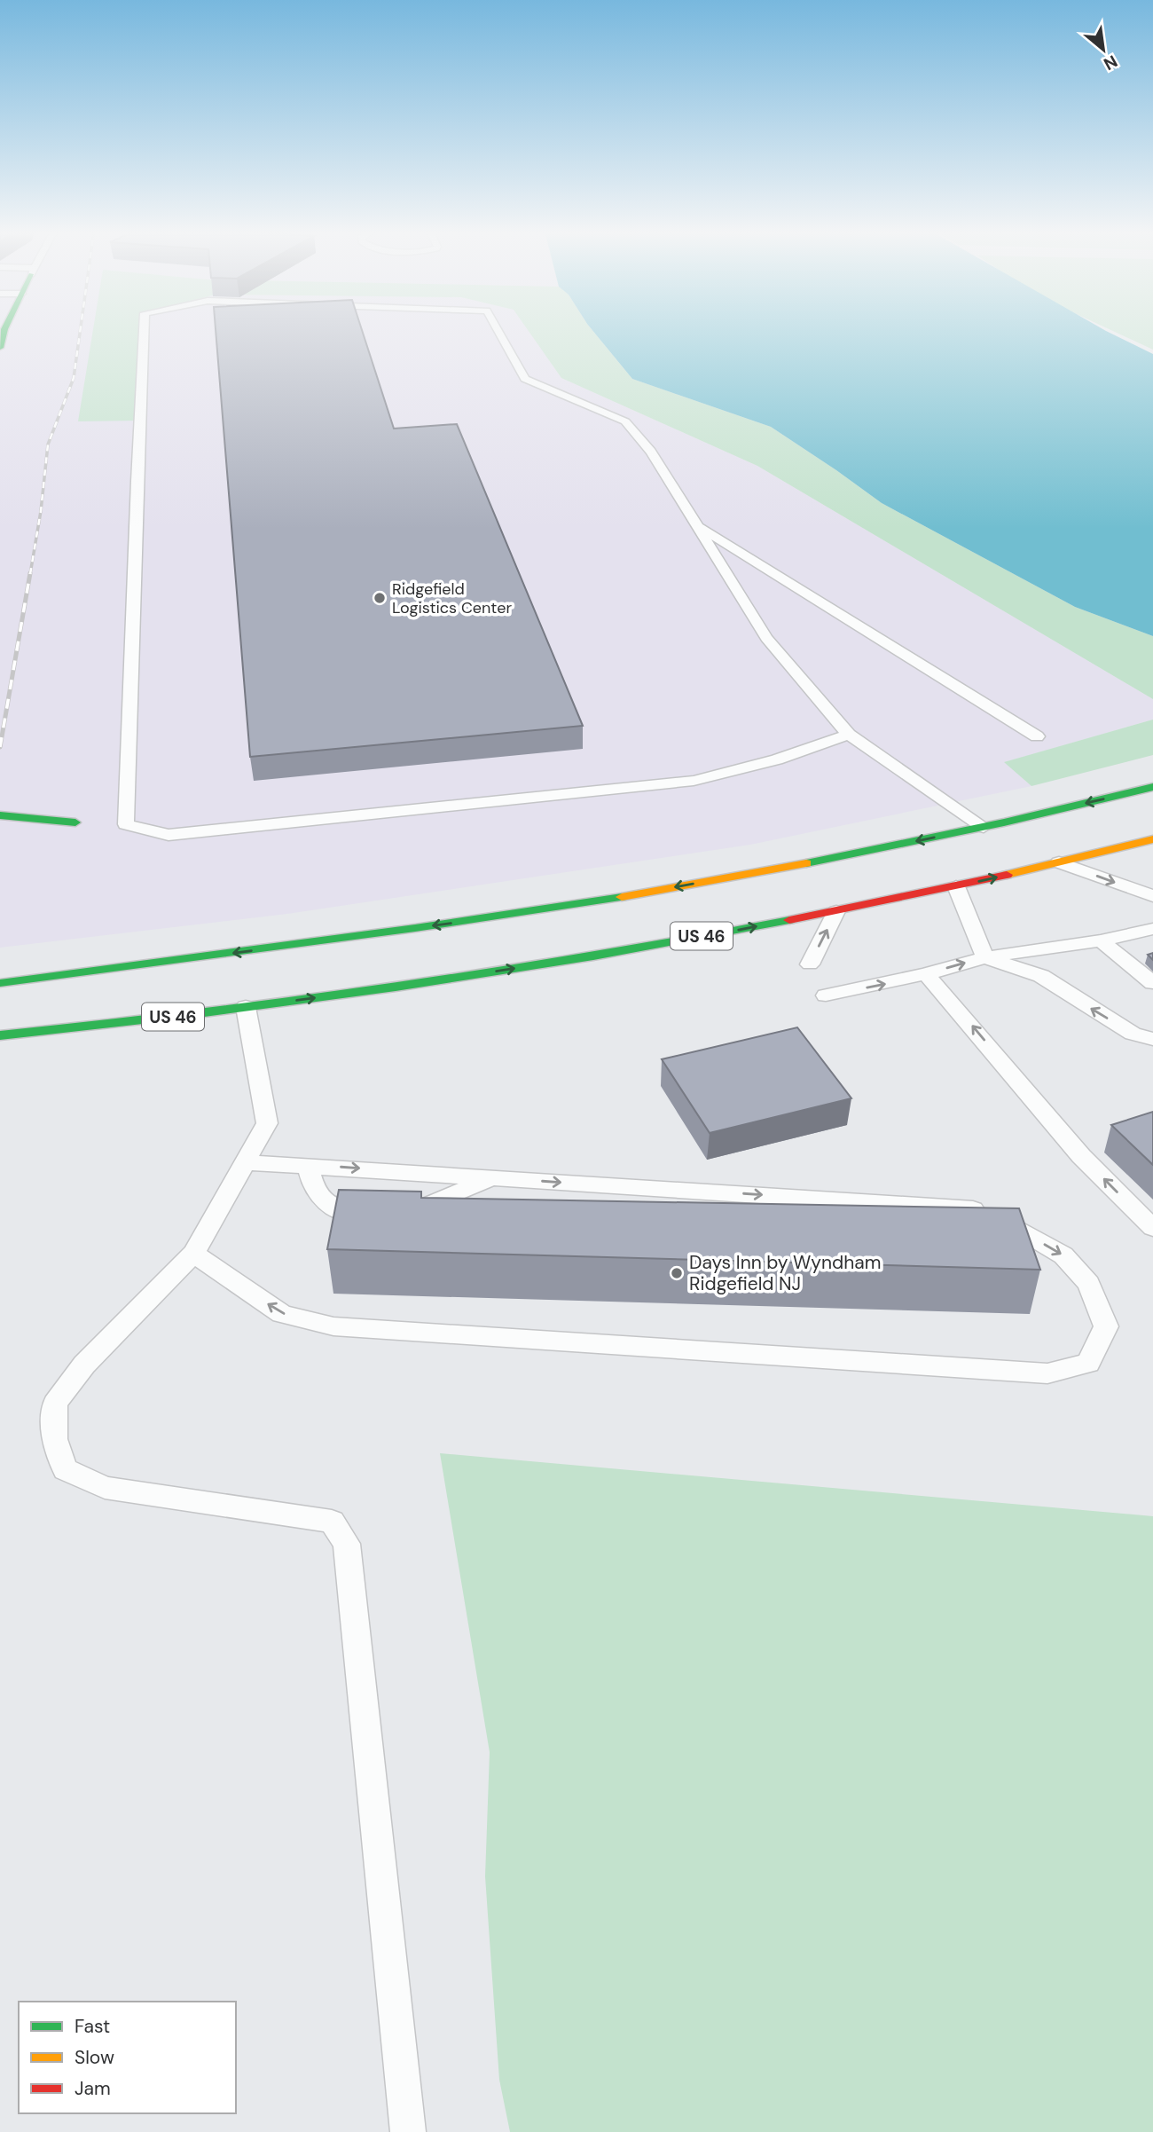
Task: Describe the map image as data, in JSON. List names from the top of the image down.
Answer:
{
  "streets": {
    "main road": ["US 46"]
  },
  "places": ["Ridgefield Logistics Center", "Days Inn by Wyndham Ridgefield NJ"],
  "legend": ["Fast", "Slow", "Jam"],
  "north": "bottom right"
}
